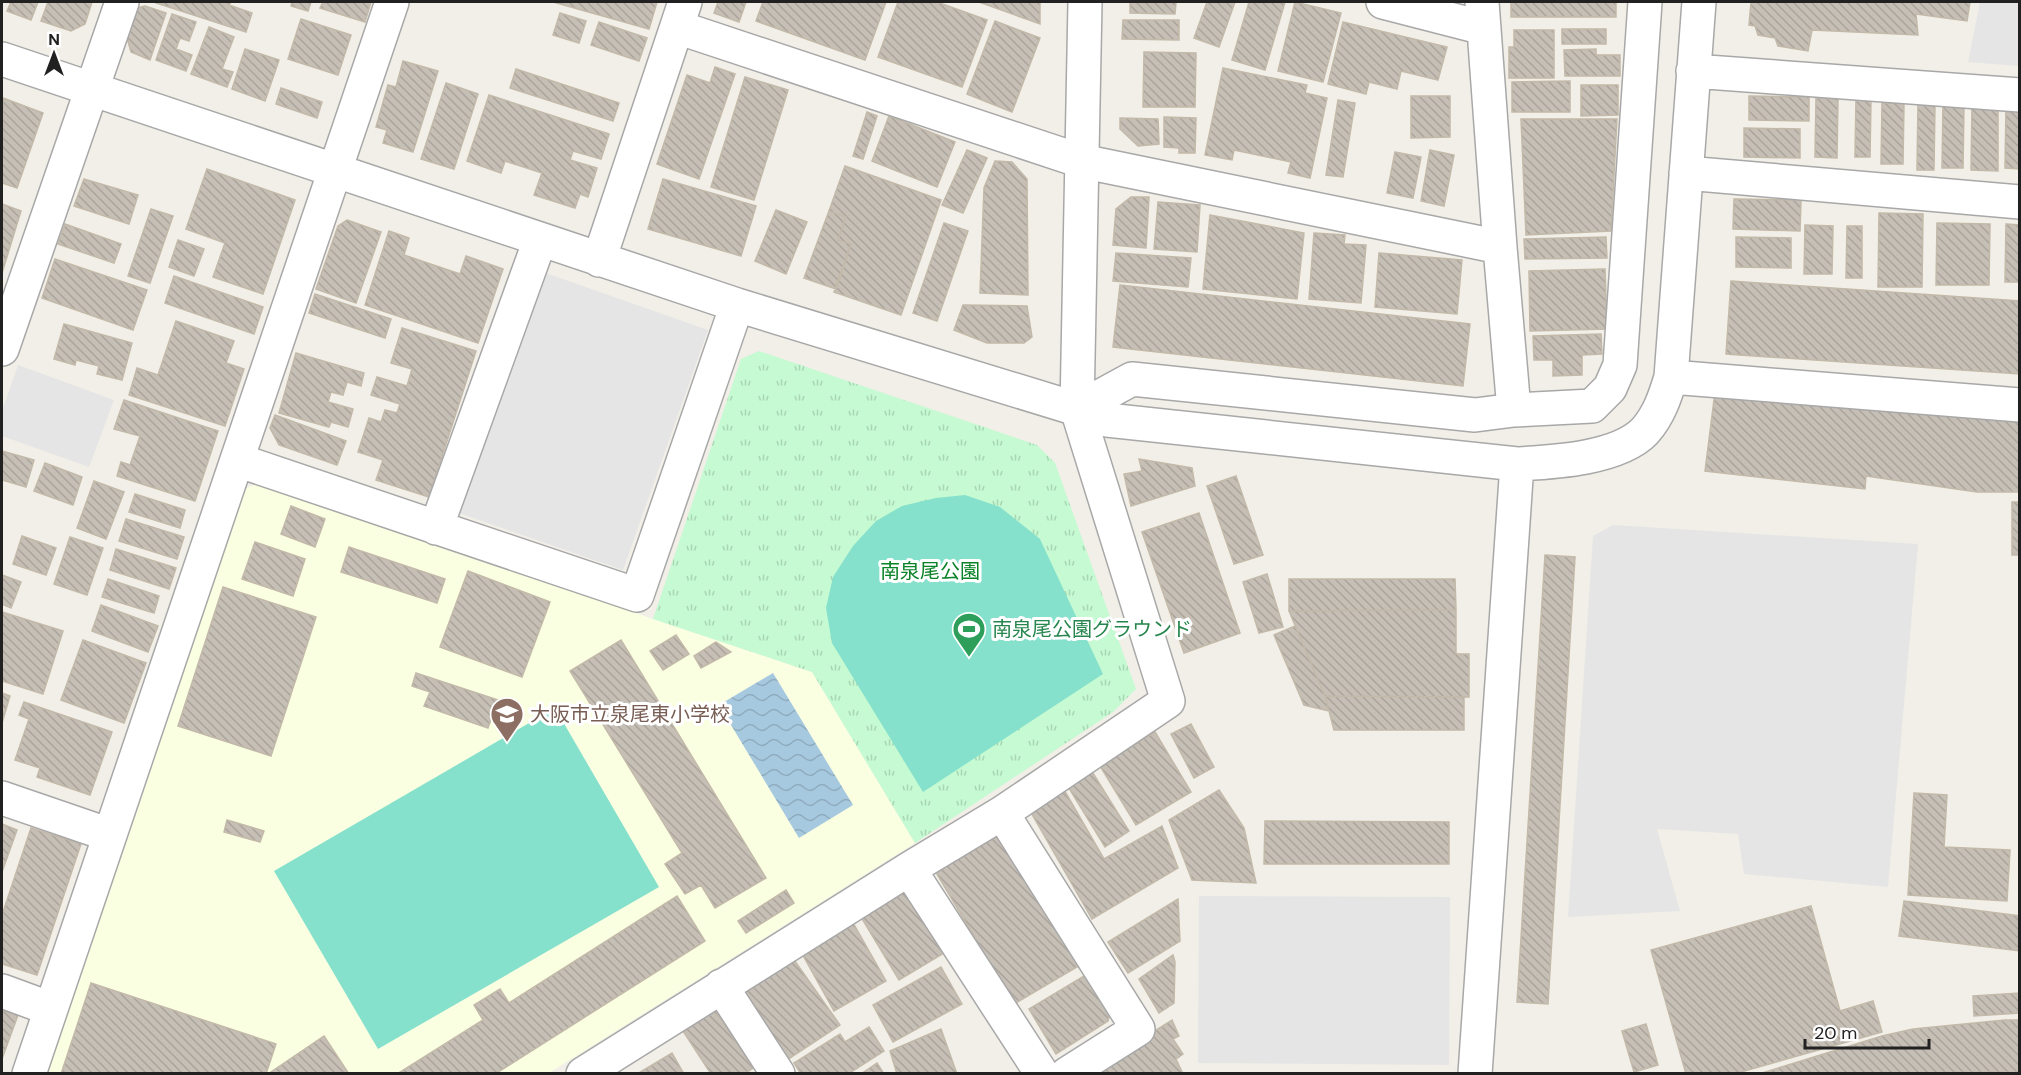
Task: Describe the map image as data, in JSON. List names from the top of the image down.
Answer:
{
  "parks": ["南泉尾公園"],
  "places": {
    "sports": ["南泉尾公園グラウンド"],
    "school or university": ["大阪市立泉尾東小学校"]
  },
  "scale_bar": "20 m",
  "north": "top"
}
